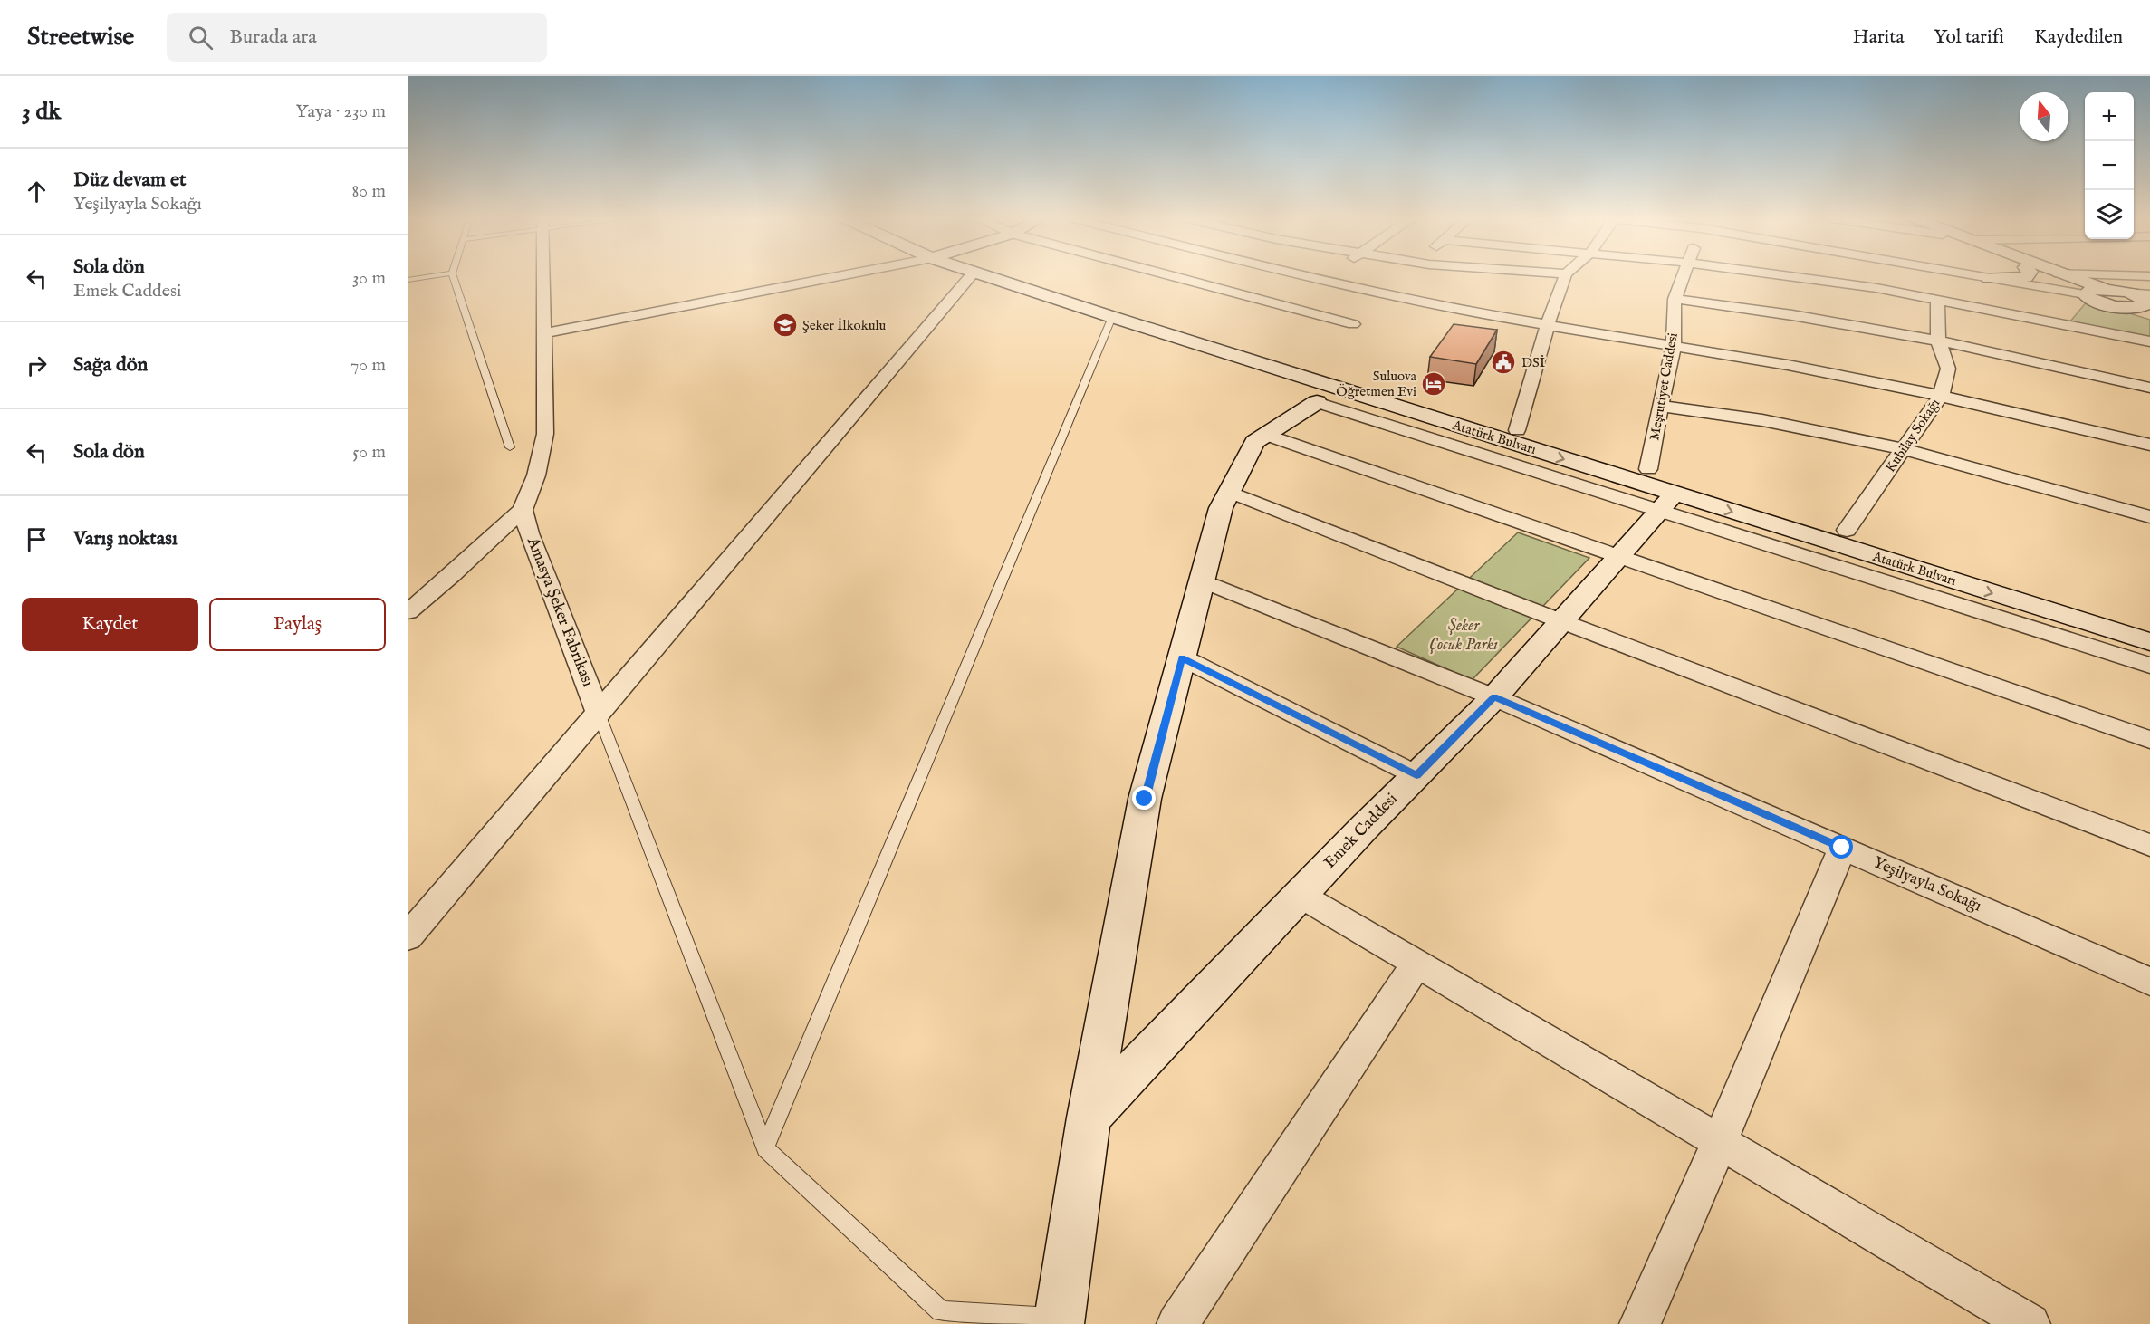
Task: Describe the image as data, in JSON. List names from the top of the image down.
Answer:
{
  "streets": {
    "main road": ["Atatürk Bulvarı", "Emek Caddesi"],
    "street": [
      "Meşrutiyet Caddesi",
      "Kubilay Sokağı",
      "Amasya Şeker Fabrikası",
      "Yeşilyayla Sokağı"
    ]
  },
  "crossings": [
    ["Meşrutiyet Caddesi", "Atatürk Bulvarı"],
    ["Kubilay Sokağı", "Atatürk Bulvarı"],
    ["Atatürk Bulvarı", "Emek Caddesi"],
    ["Emek Caddesi", "Yeşilyayla Sokağı"]
  ],
  "parks": ["Şeker Çocuk Parkı"],
  "places": {
    "school or university": ["Şeker İlkokulu"],
    "public building": ["DSİ"],
    "hotel": ["Suluova Öğretmen Evi"]
  },
  "north": "top",
  "page": {
    "header": "Streetwise",
    "search": "Burada ara",
    "nav": ["Harita", "Yol tarifi", "Kaydedilen"],
    "heading": ["3 dk", "Yaya · 230 m"],
    "map_buttons": ["+", "−"],
    "list": [
      ["Düz devam et", "Yeşilyayla Sokağı", "80 m"],
      ["Sola dön", "Emek Caddesi", "30 m"],
      ["Sağa dön", "70 m"],
      ["Sola dön", "50 m"],
      "Varış noktası"
    ],
    "buttons": ["Kaydet", "Paylaş"]
  }
}
